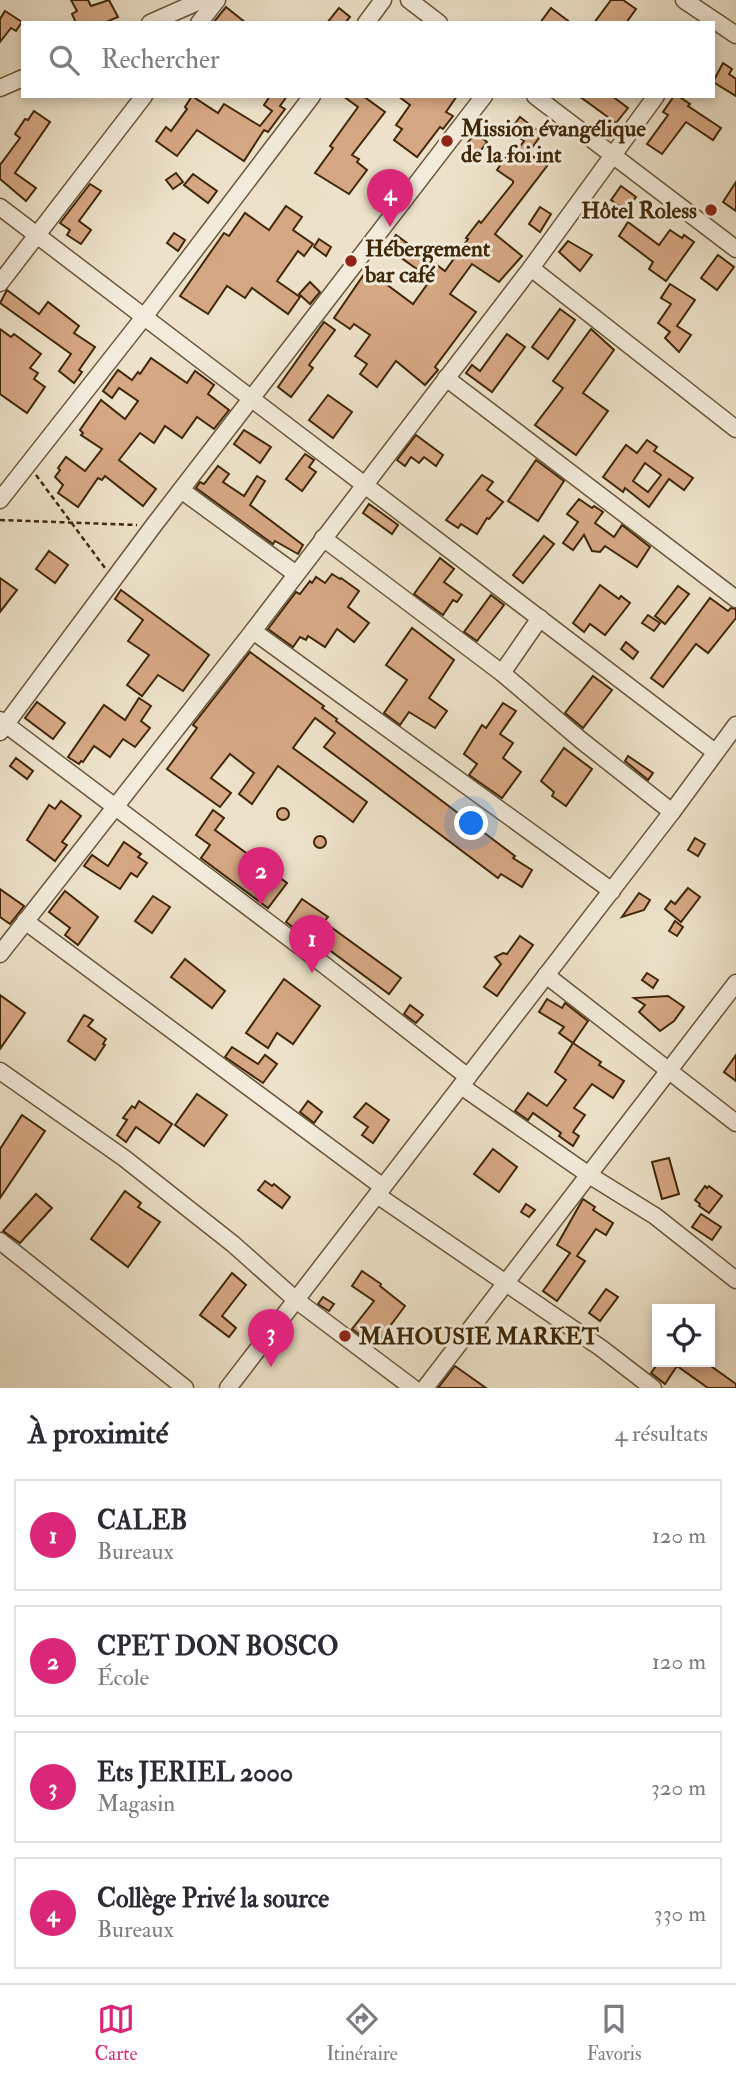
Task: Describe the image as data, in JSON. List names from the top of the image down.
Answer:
{
  "places": [
    "Mission évangélique de la foi int",
    "Hôtel Roless",
    "Hébergement bar café",
    "MAHOUSIE MARKET"
  ],
  "page": {
    "search": "Rechercher",
    "pins": [
      "4",
      "2",
      "1",
      "3"
    ],
    "heading": ["À proximité", "4 résultats"],
    "list": [
      {
        "mark": "1",
        "name": "CALEB",
        "note": "Bureaux",
        "value": "120 m"
      },
      {
        "mark": "2",
        "name": "CPET DON BOSCO",
        "note": "École",
        "value": "120 m"
      },
      {
        "mark": "3",
        "name": "Ets JERIEL 2000",
        "note": "Magasin",
        "value": "320 m"
      },
      {
        "mark": "4",
        "name": "Collège Privé la source",
        "note": "Bureaux",
        "value": "330 m"
      }
    ],
    "nav": ["Carte", "Itinéraire", "Favoris"]
  }
}
